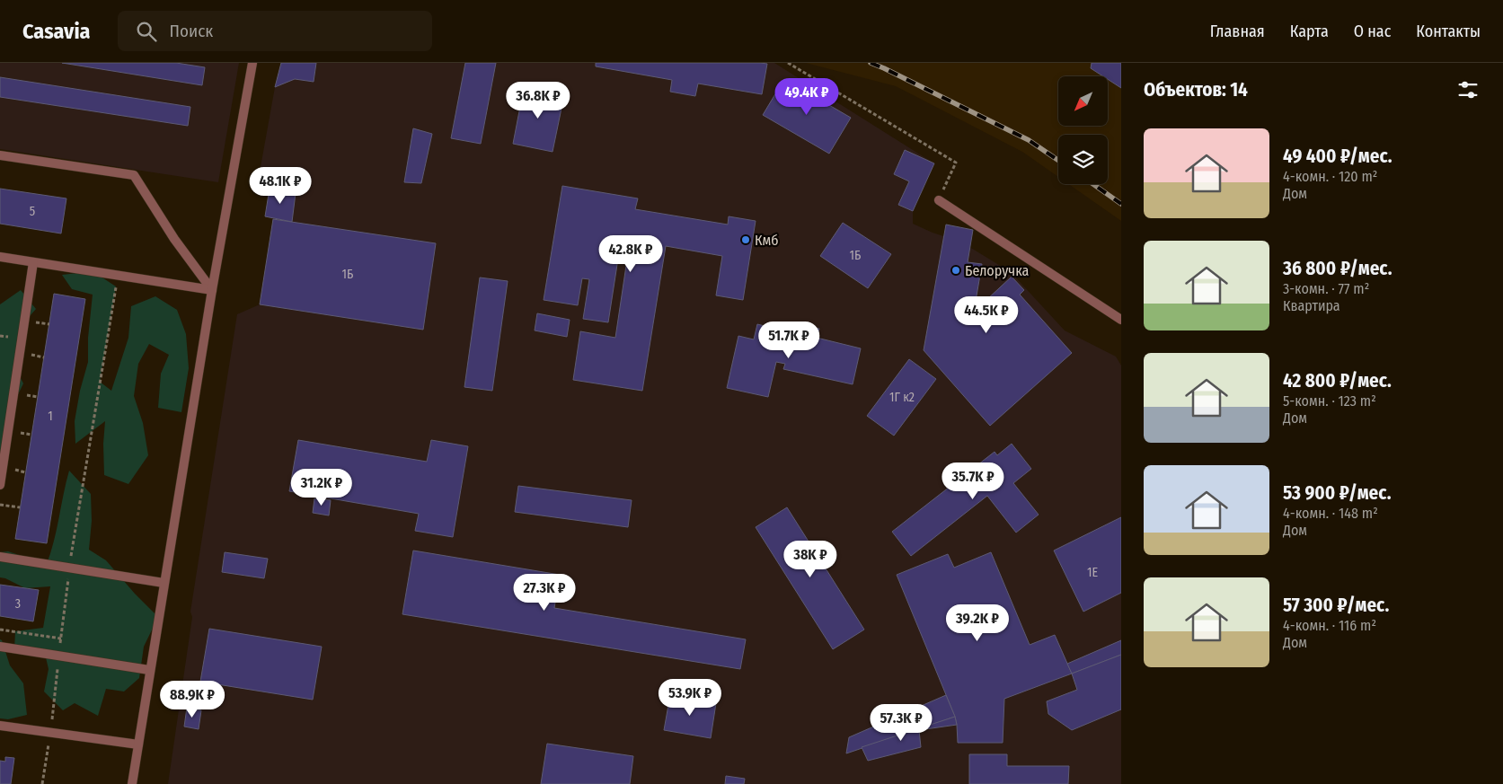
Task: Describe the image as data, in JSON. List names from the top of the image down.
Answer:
{
  "places": ["Кмб", "Белоручка"],
  "house_numbers": [
    "5",
    "1Б",
    "1Б",
    "1Г к2",
    "1",
    "1Е",
    "3"
  ],
  "north": "bottom left",
  "page": {
    "header": "Casavia",
    "search": "Поиск",
    "nav": [
      "Главная",
      "Карта",
      "О нас",
      "Контакты"
    ],
    "heading": "Объектов: 14",
    "price": [
      "49.4K ₽",
      "36.8K ₽",
      "48.1K ₽",
      "42.8K ₽",
      "44.5K ₽",
      "51.7K ₽",
      "35.7K ₽",
      "31.2K ₽",
      "38K ₽",
      "27.3K ₽",
      "39.2K ₽",
      "53.9K ₽",
      "88.9K ₽",
      "57.3K ₽"
    ],
    "list": [
      {
        "name": "49 400 ₽/мес.",
        "note": "4-комн. · 120 m² · Дом"
      },
      {
        "name": "36 800 ₽/мес.",
        "note": "3-комн. · 77 m² · Квартира"
      },
      {
        "name": "42 800 ₽/мес.",
        "note": "5-комн. · 123 m² · Дом"
      },
      {
        "name": "53 900 ₽/мес.",
        "note": "4-комн. · 148 m² · Дом"
      },
      {
        "name": "57 300 ₽/мес.",
        "note": "4-комн. · 116 m² · Дом"
      }
    ]
  }
}
